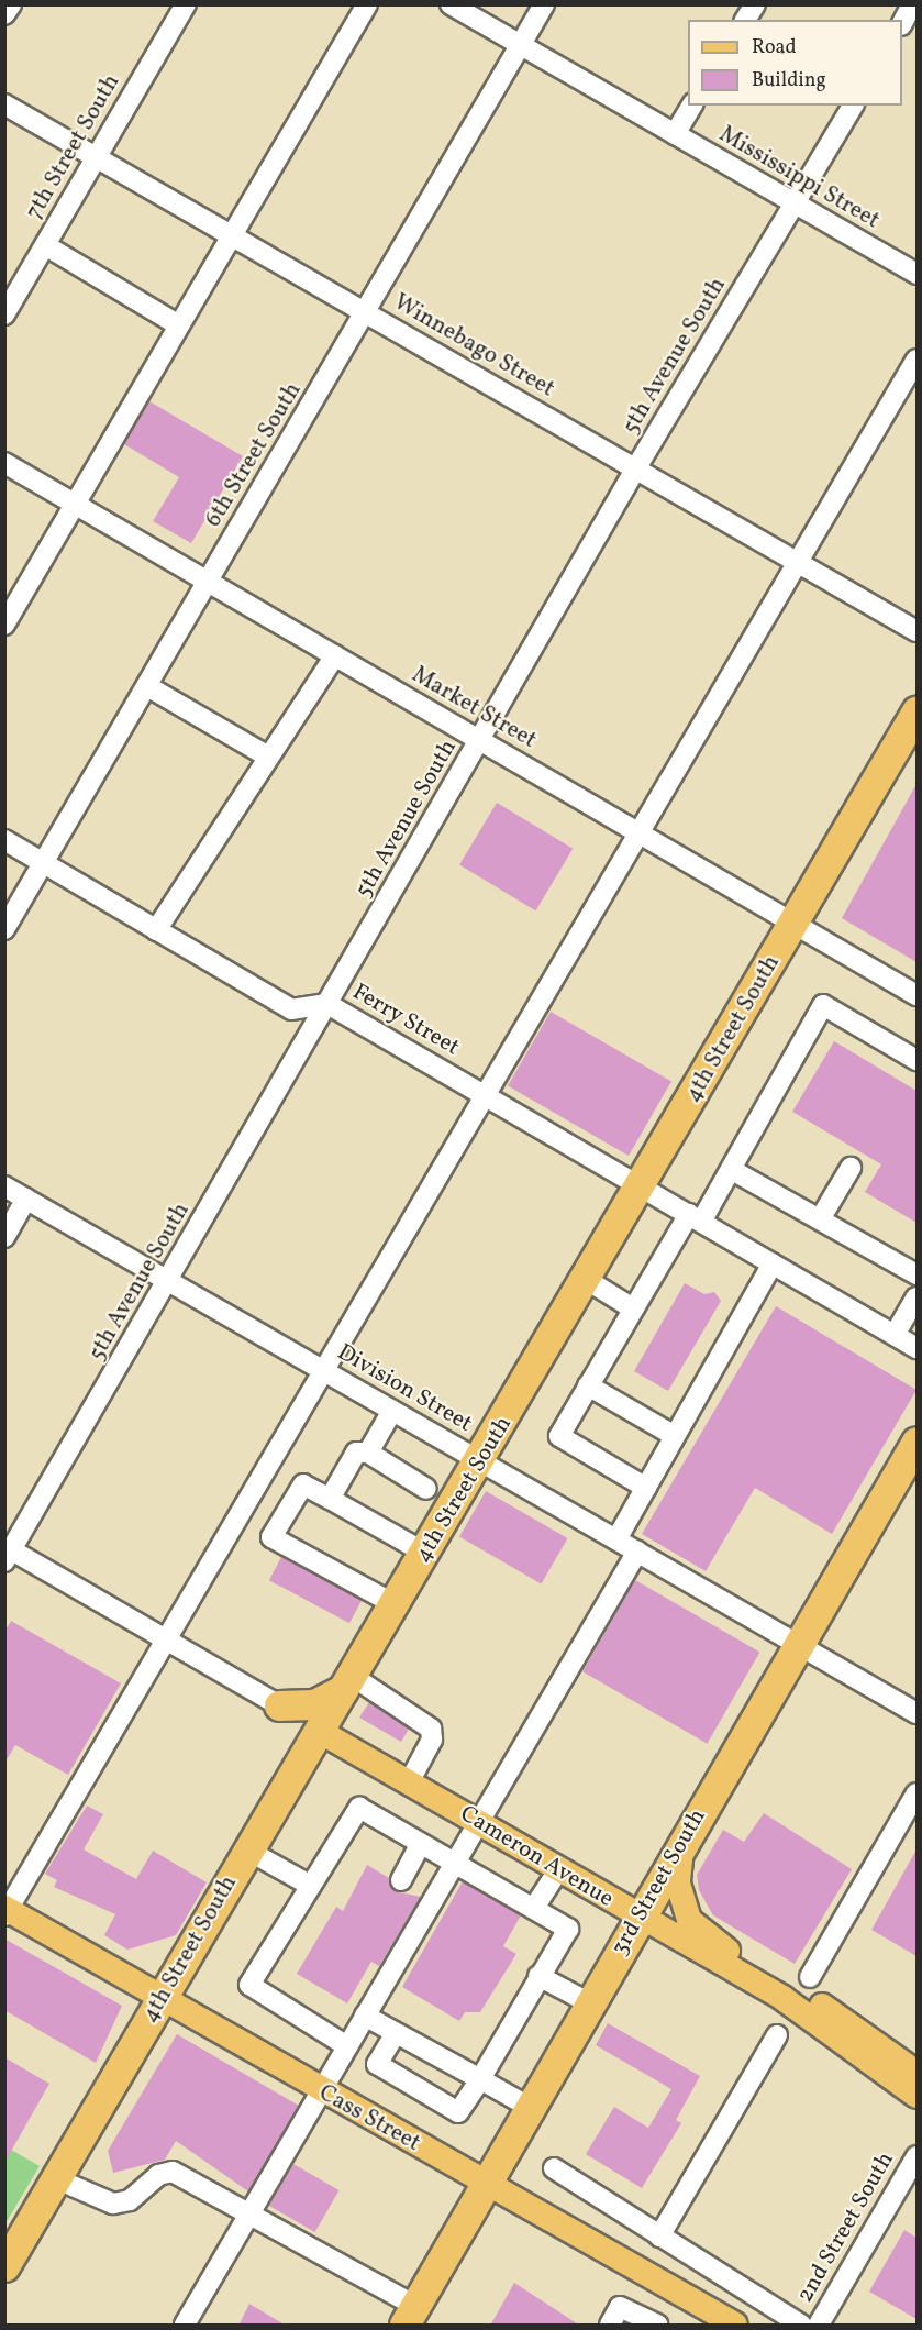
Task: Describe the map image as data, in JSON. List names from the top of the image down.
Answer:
{
  "streets": {
    "highway": ["4th Street South", "3rd Street South"],
    "main road": ["Cameron Avenue", "Cass Street"],
    "street": [
      "7th Street South",
      "Mississippi Street",
      "Winnebago Street",
      "5th Avenue South",
      "6th Street South",
      "Market Street",
      "Ferry Street",
      "Division Street",
      "2nd Street South"
    ]
  },
  "crossings": [
    ["7th Street South", "Winnebago Street"],
    ["Mississippi Street", "5th Avenue South"],
    ["Mississippi Street", "6th Street South"],
    ["Winnebago Street", "5th Avenue South"],
    ["Winnebago Street", "6th Street South"],
    ["5th Avenue South", "Market Street"],
    ["5th Avenue South", "Ferry Street"],
    ["5th Avenue South", "Division Street"],
    ["6th Street South", "Market Street"],
    ["6th Street South", "Ferry Street"],
    ["Market Street", "4th Street South"],
    ["Ferry Street", "4th Street South"],
    ["4th Street South", "Division Street"],
    ["4th Street South", "Cameron Avenue"],
    ["4th Street South", "Cass Street"],
    ["Division Street", "3rd Street South"],
    ["Cameron Avenue", "3rd Street South"],
    ["3rd Street South", "Cass Street"]
  ],
  "legend": ["Road", "Building"]
}
